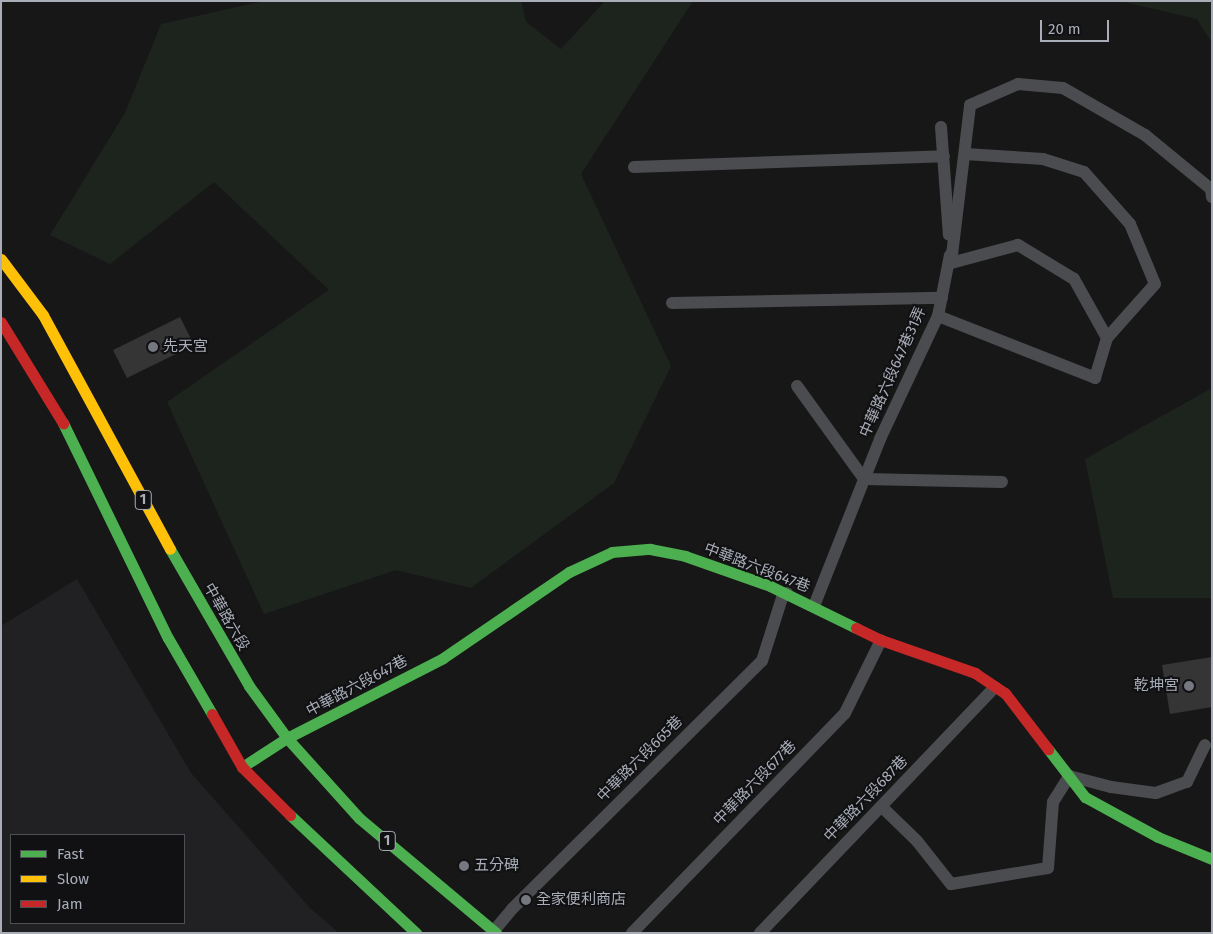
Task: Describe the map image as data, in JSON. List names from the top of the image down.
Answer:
{
  "streets": {
    "main road": ["1", "中華路六段647巷", "中華路六段"],
    "lane": [
      "中華路六段647巷31弄",
      "中華路六段665巷",
      "中華路六段677巷",
      "中華路六段687巷"
    ]
  },
  "crossings": [
    ["中華路六段647巷31弄", "中華路六段647巷"],
    ["中華路六段647巷", "中華路六段"],
    ["中華路六段647巷", "中華路六段665巷"],
    ["中華路六段647巷", "中華路六段677巷"],
    ["中華路六段647巷", "中華路六段687巷"],
    ["中華路六段", "中華路六段665巷"]
  ],
  "places": [
    "先天宮",
    "乾坤宮",
    "五分碑",
    "全家便利商店"
  ],
  "legend": ["Fast", "Slow", "Jam"],
  "scale_bar": "20 m"
}
